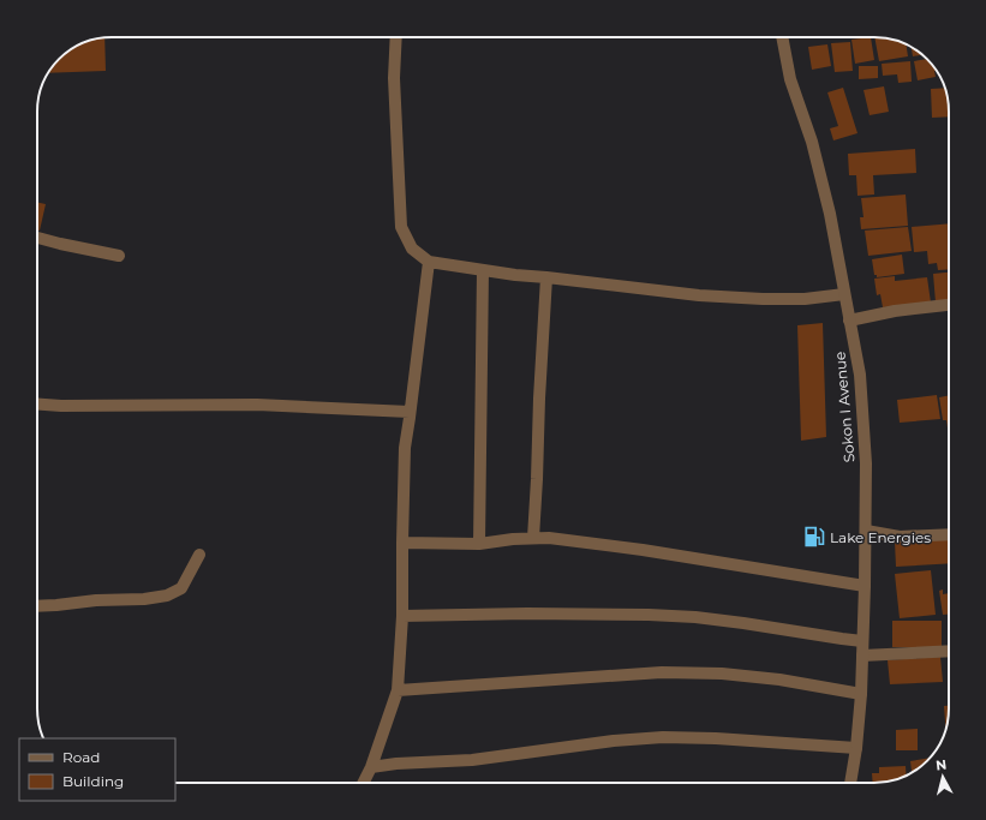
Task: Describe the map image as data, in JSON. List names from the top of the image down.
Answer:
{
  "streets": {
    "street": ["Sokon I Avenue"]
  },
  "places": {
    "fuel station": ["Lake Energies"]
  },
  "legend": ["Road", "Building"],
  "north": "top"
}
